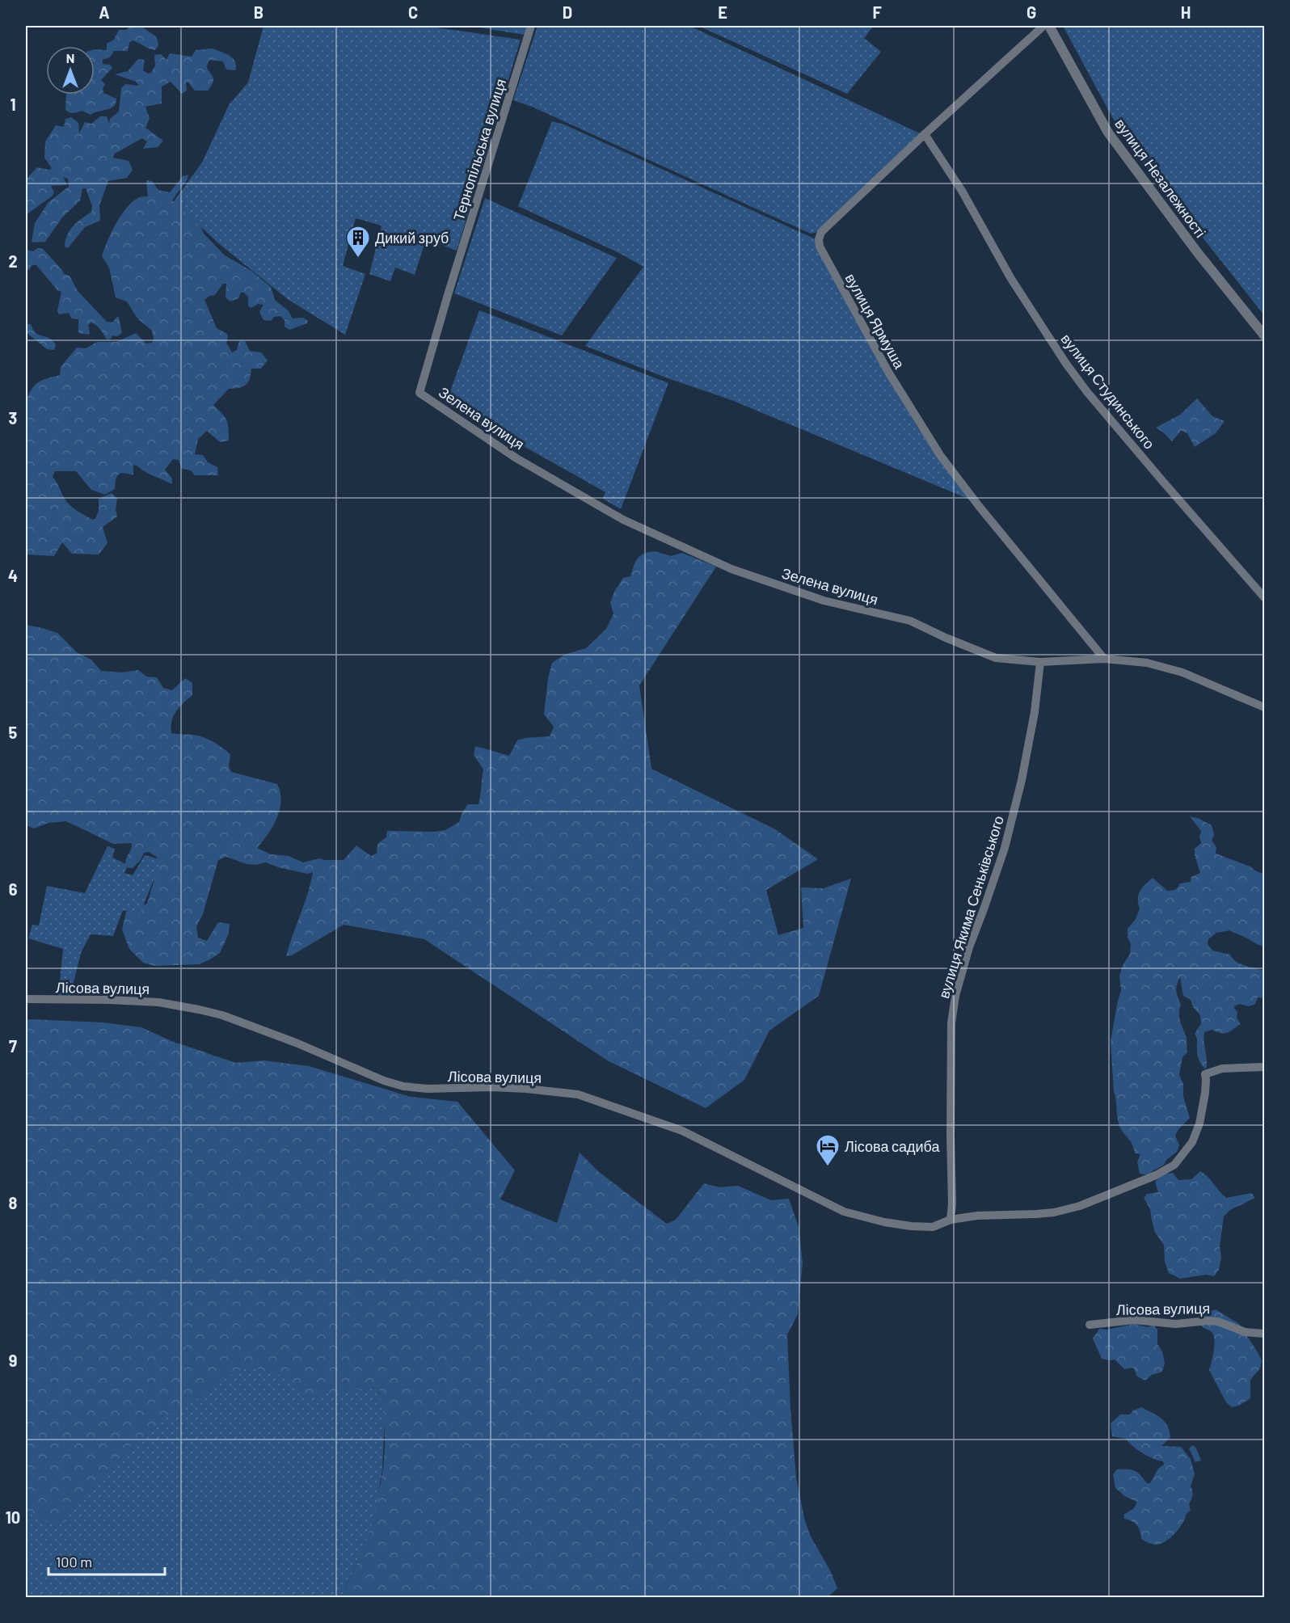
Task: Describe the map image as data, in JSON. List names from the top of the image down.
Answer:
{
  "streets": {
    "street": [
      "Тернопільська вулиця",
      "вулиця Незалежності",
      "вулиця Ярмуша",
      "вулиця Студинського",
      "Зелена вулиця",
      "вулиця Якима Сеньківського",
      "Лісова вулиця"
    ]
  },
  "crossings": [
    ["Тернопільська вулиця", "Зелена вулиця"],
    ["вулиця Ярмуша", "вулиця Студинського"],
    ["вулиця Ярмуша", "Зелена вулиця"],
    ["Зелена вулиця", "вулиця Якима Сеньківського"],
    ["вулиця Якима Сеньківського", "Лісова вулиця"]
  ],
  "places": {
    "building": ["Дикий зруб"],
    "hotel": ["Лісова садиба"]
  },
  "scale_bar": "100 m",
  "north": "top",
  "grid": {
    "columns": [
      "A",
      "B",
      "C",
      "D",
      "E",
      "F",
      "G",
      "H"
    ],
    "rows": [
      "1",
      "2",
      "3",
      "4",
      "5",
      "6",
      "7",
      "8",
      "9",
      "10"
    ]
  }
}
